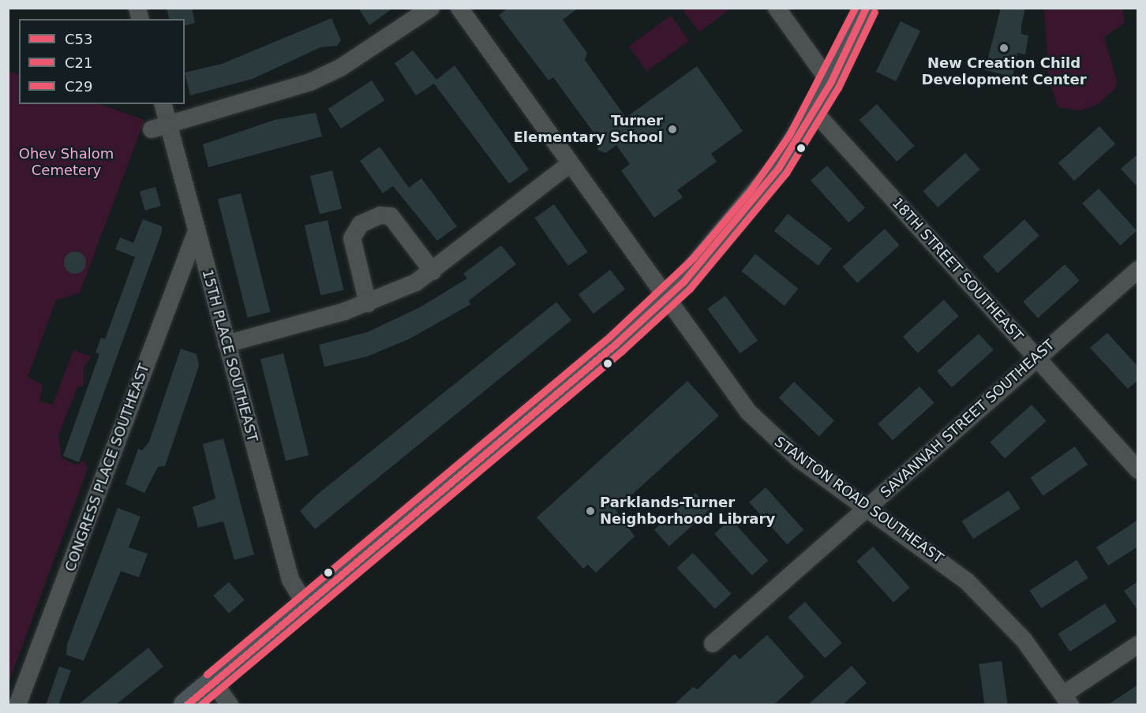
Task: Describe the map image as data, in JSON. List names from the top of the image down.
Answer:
{
  "streets": {
    "street": [
      "18TH STREET SOUTHEAST",
      "15TH PLACE SOUTHEAST",
      "SAVANNAH STREET SOUTHEAST",
      "CONGRESS PLACE SOUTHEAST",
      "STANTON ROAD SOUTHEAST"
    ]
  },
  "crossings": [
    ["18TH STREET SOUTHEAST", "SAVANNAH STREET SOUTHEAST"],
    ["15TH PLACE SOUTHEAST", "CONGRESS PLACE SOUTHEAST"],
    ["SAVANNAH STREET SOUTHEAST", "STANTON ROAD SOUTHEAST"]
  ],
  "parks": ["Ohev Shalom Cemetery"],
  "places": ["New Creation Child Development Center", "Turner Elementary School", "Parklands-Turner Neighborhood Library"],
  "lines": ["transit line C53", "transit line C29", "transit line C21"],
  "legend": ["C53", "C21", "C29"]
}
